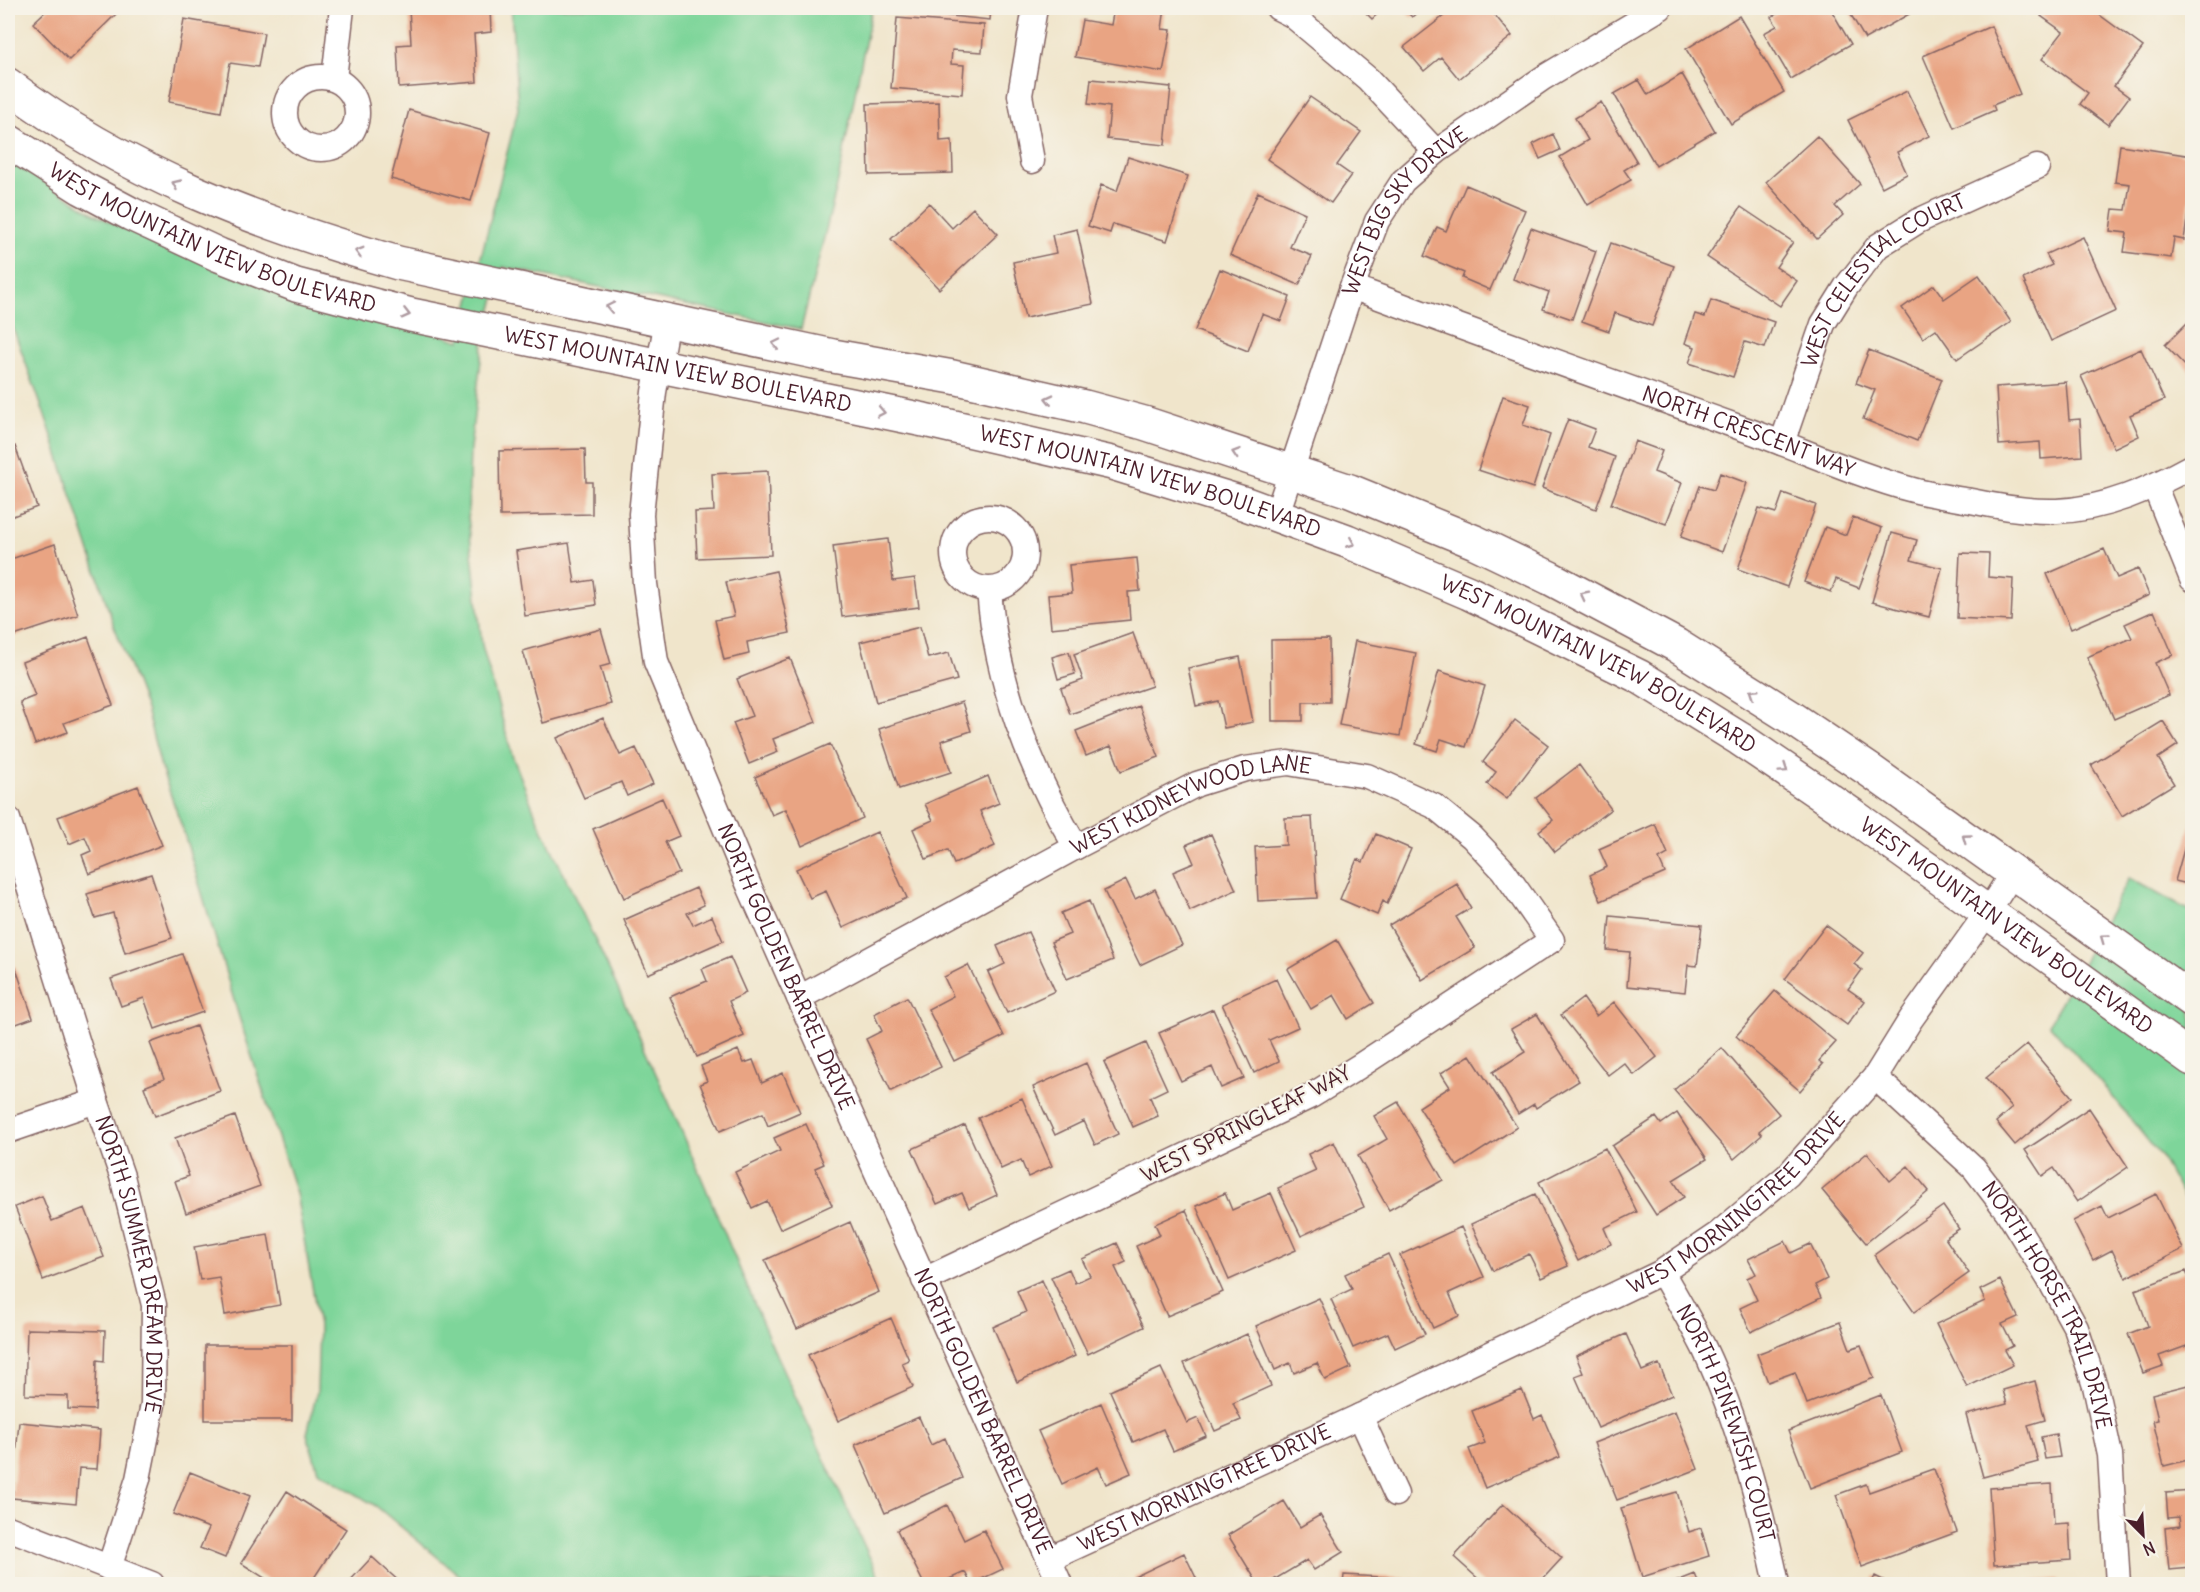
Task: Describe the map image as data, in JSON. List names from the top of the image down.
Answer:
{
  "streets": {
    "street": [
      "WEST BIG SKY DRIVE",
      "WEST MOUNTAIN VIEW BOULEVARD",
      "WEST CELESTIAL COURT",
      "NORTH CRESCENT WAY",
      "WEST KIDNEYWOOD LANE",
      "NORTH GOLDEN BARREL DRIVE",
      "WEST SPRINGLEAF WAY",
      "WEST MORNINGTREE DRIVE",
      "NORTH SUMMER DREAM DRIVE",
      "NORTH HORSE TRAIL DRIVE",
      "NORTH PINEWISH COURT"
    ]
  },
  "crossings": [
    ["WEST BIG SKY DRIVE", "WEST MOUNTAIN VIEW BOULEVARD"],
    ["WEST BIG SKY DRIVE", "NORTH CRESCENT WAY"],
    ["WEST MOUNTAIN VIEW BOULEVARD", "NORTH GOLDEN BARREL DRIVE"],
    ["WEST MOUNTAIN VIEW BOULEVARD", "WEST MORNINGTREE DRIVE"],
    ["WEST CELESTIAL COURT", "NORTH CRESCENT WAY"],
    ["WEST KIDNEYWOOD LANE", "NORTH GOLDEN BARREL DRIVE"],
    ["WEST KIDNEYWOOD LANE", "WEST SPRINGLEAF WAY"],
    ["NORTH GOLDEN BARREL DRIVE", "WEST SPRINGLEAF WAY"],
    ["NORTH GOLDEN BARREL DRIVE", "WEST MORNINGTREE DRIVE"],
    ["WEST MORNINGTREE DRIVE", "NORTH HORSE TRAIL DRIVE"],
    ["WEST MORNINGTREE DRIVE", "NORTH PINEWISH COURT"]
  ],
  "north": "bottom right"
}
